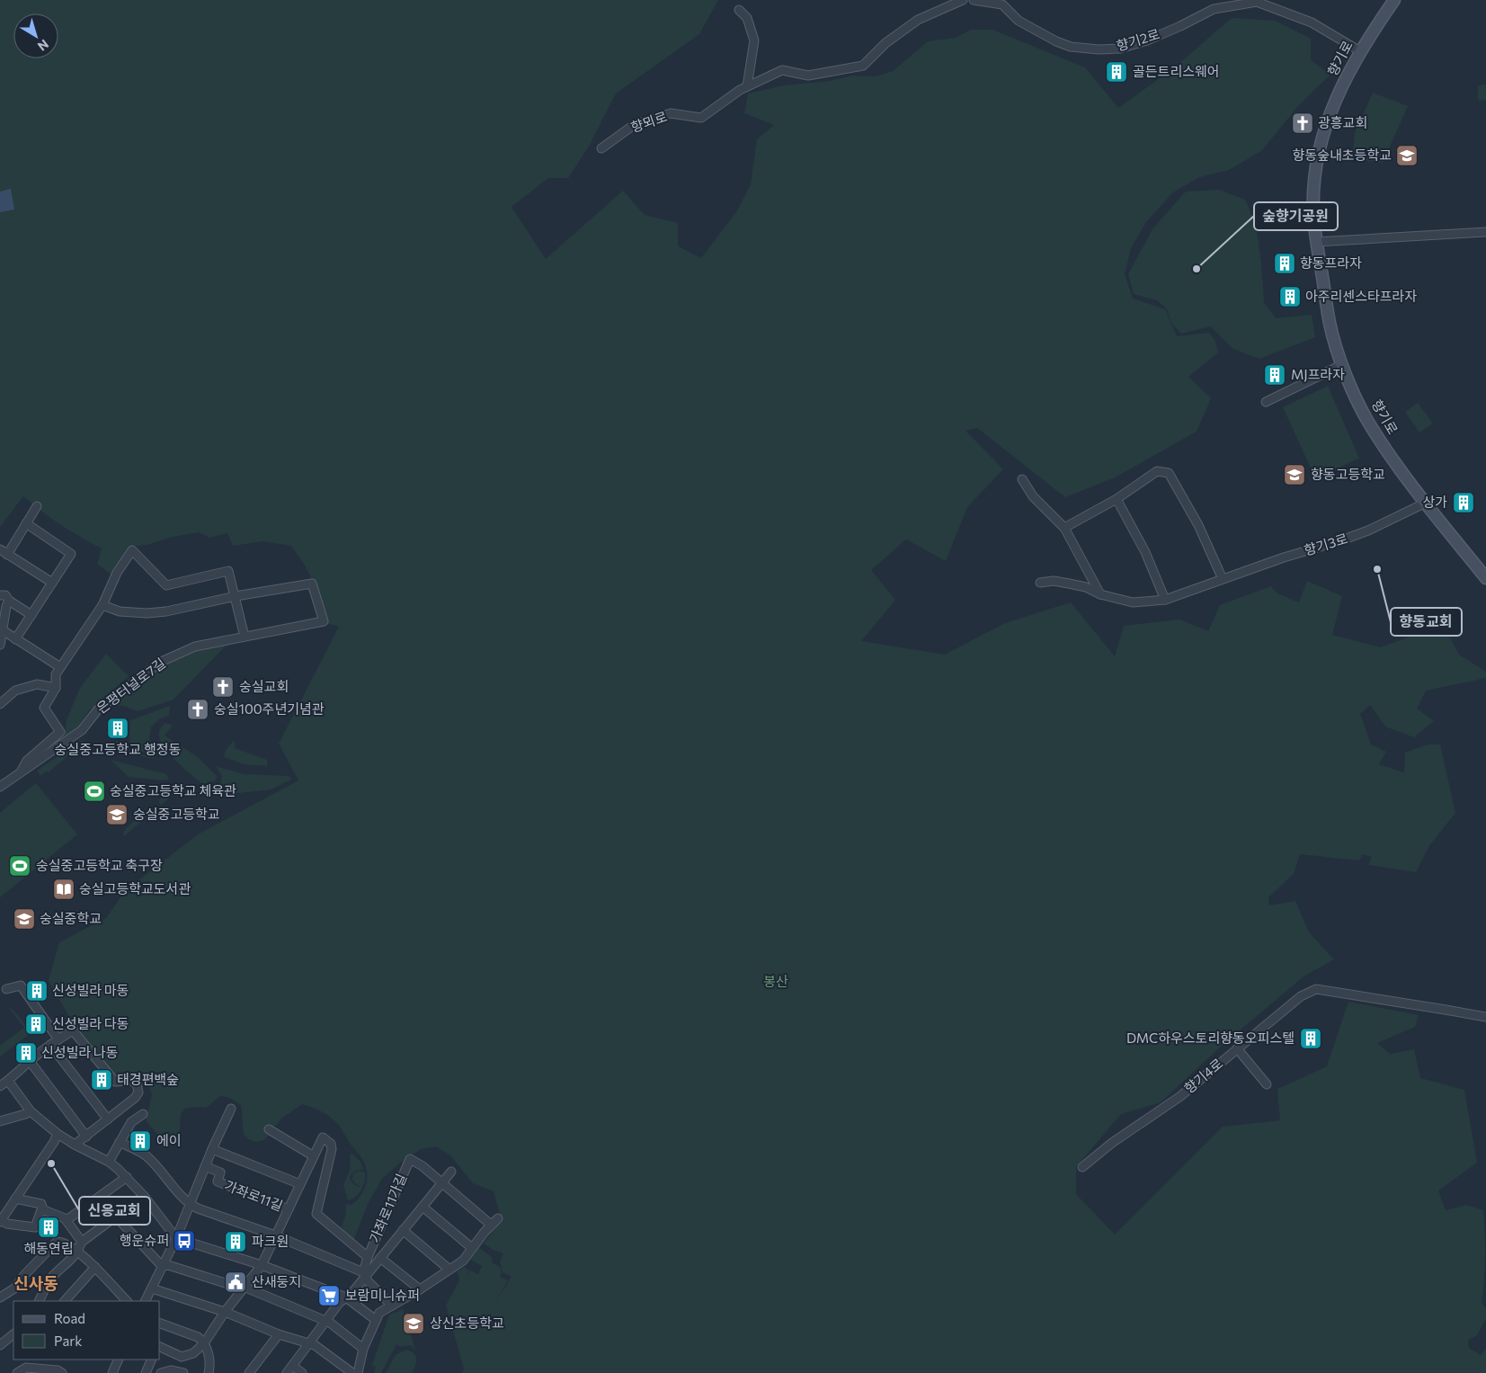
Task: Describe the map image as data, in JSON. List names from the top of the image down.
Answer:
{
  "streets": {
    "main road": ["향기로"],
    "street": [
      "향기2로",
      "향뫼로",
      "향기3로",
      "은평터널로7길",
      "향기4로",
      "가좌로11길",
      "가좌로11가길"
    ]
  },
  "crossings": [
    ["향기2로", "향기로"],
    ["향기로", "향기3로"]
  ],
  "districts": ["신사동"],
  "parks": ["봉산"],
  "places": {
    "building": [
      "골든트리스웨어",
      "향동프라자",
      "아주리센스타프라자",
      "MJ프라자",
      "상가",
      "숭실중고등학교 행정동",
      "신성빌라 마동",
      "신성빌라 다동",
      "DMC하우스토리향동오피스텔",
      "신성빌라 나동",
      "태경편백숲",
      "에이",
      "해동연립",
      "파크원"
    ],
    "church": ["광흥교회", "숭실교회", "숭실100주년기념관"],
    "school or university": [
      "향동숲내초등학교",
      "향동고등학교",
      "숭실중고등학교",
      "숭실중학교",
      "상신초등학교"
    ],
    "other": ["숲향기공원", "향동교회", "신응교회"],
    "sports": ["숭실중고등학교 체육관", "숭실중고등학교 축구장"],
    "library": ["숭실고등학교도서관"],
    "bus stop": ["행운슈퍼"],
    "public building": ["산새둥지"],
    "supermarket": ["보람미니슈퍼"]
  },
  "legend": ["Road", "Park"],
  "north": "bottom right"
}
